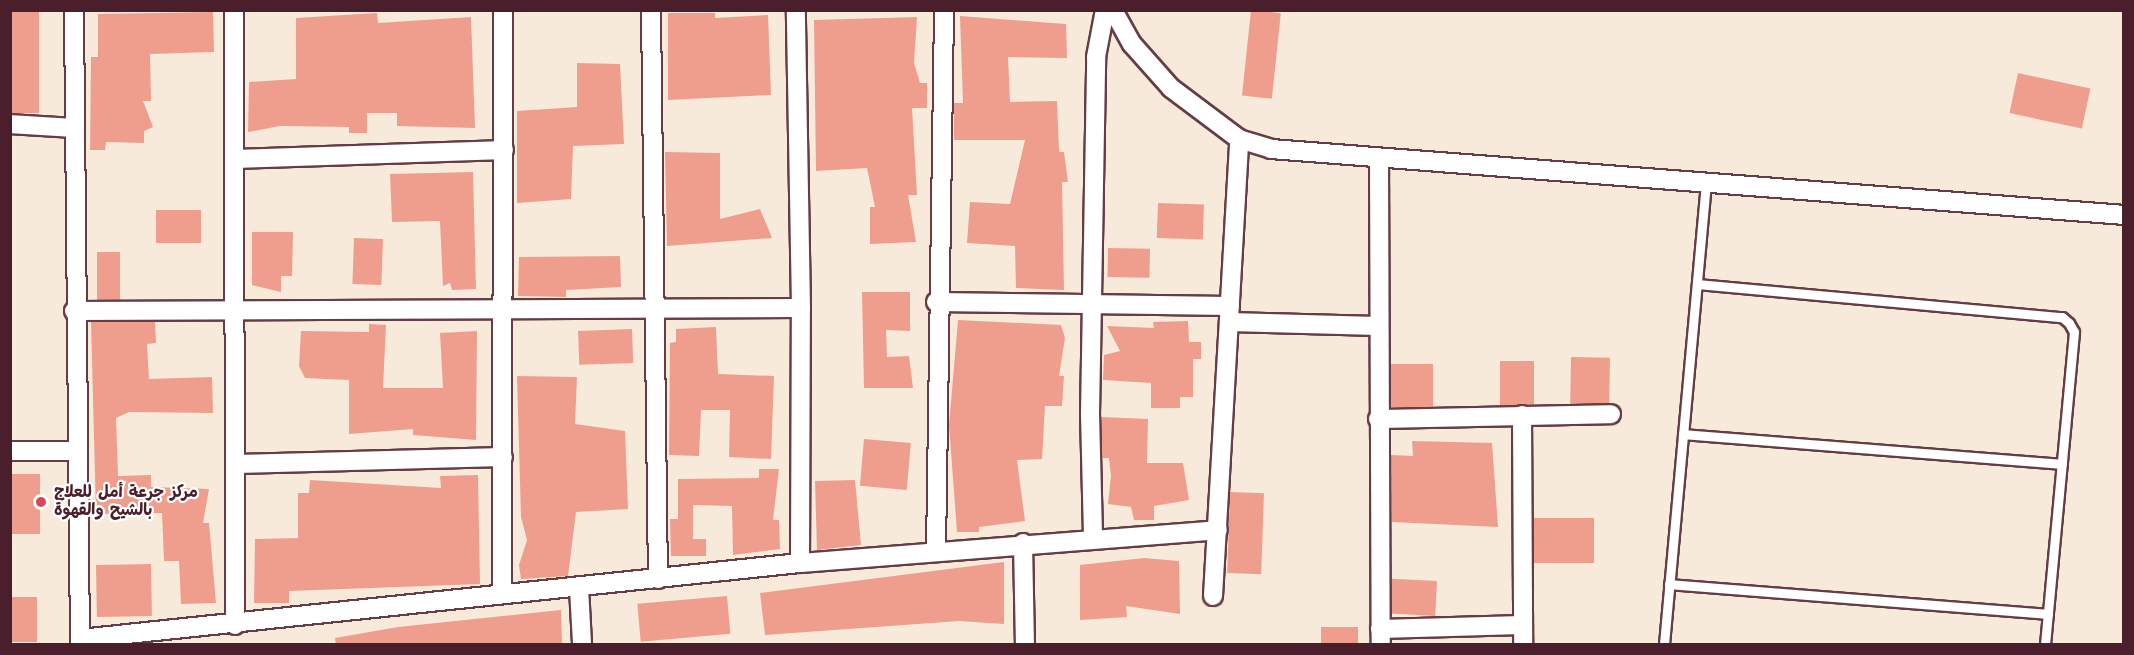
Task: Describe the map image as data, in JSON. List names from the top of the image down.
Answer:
{
  "places": ["مركز جرعة أمل للعلاج بالشيح والقهوة"]
}
